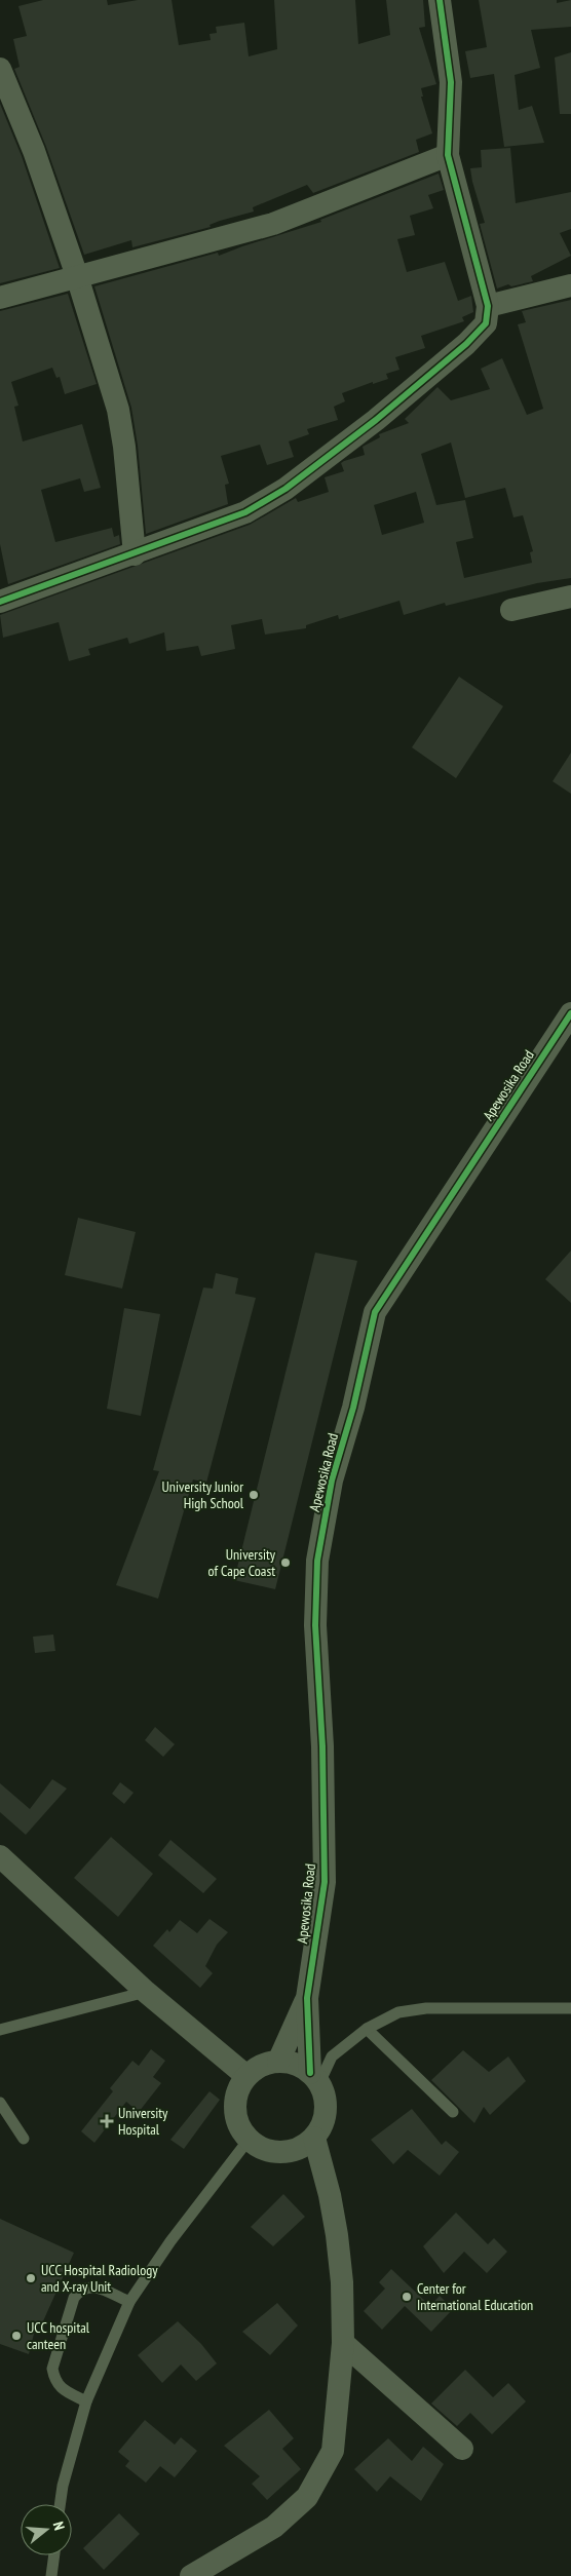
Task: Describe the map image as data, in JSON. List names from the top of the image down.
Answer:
{
  "streets": {
    "street": ["Apewosika Road"]
  },
  "places": {
    "other": [
      "University Junior High School",
      "University of Cape Coast",
      "UCC Hospital Radiology and X-ray Unit",
      "Center for International Education",
      "UCC hospital canteen"
    ],
    "health": ["University Hospital"]
  },
  "north": "right"
}
